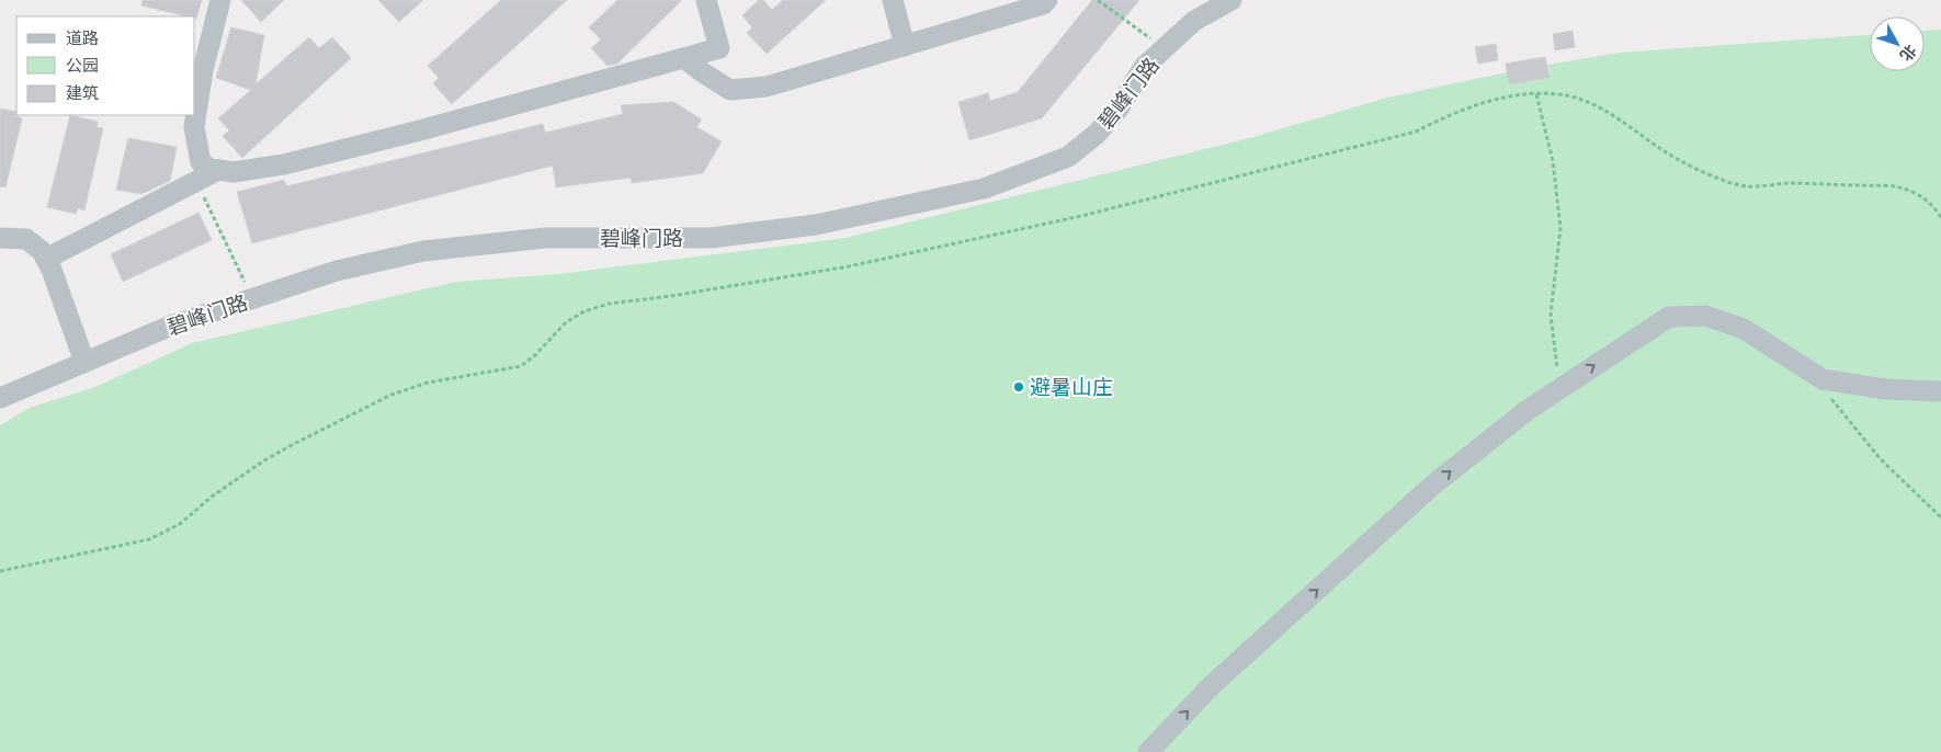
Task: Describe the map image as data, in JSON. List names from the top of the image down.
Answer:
{
  "streets": {
    "street": ["碧峰门路"]
  },
  "places": ["避暑山庄"],
  "legend": ["道路", "公园", "建筑"],
  "north": "bottom right"
}
